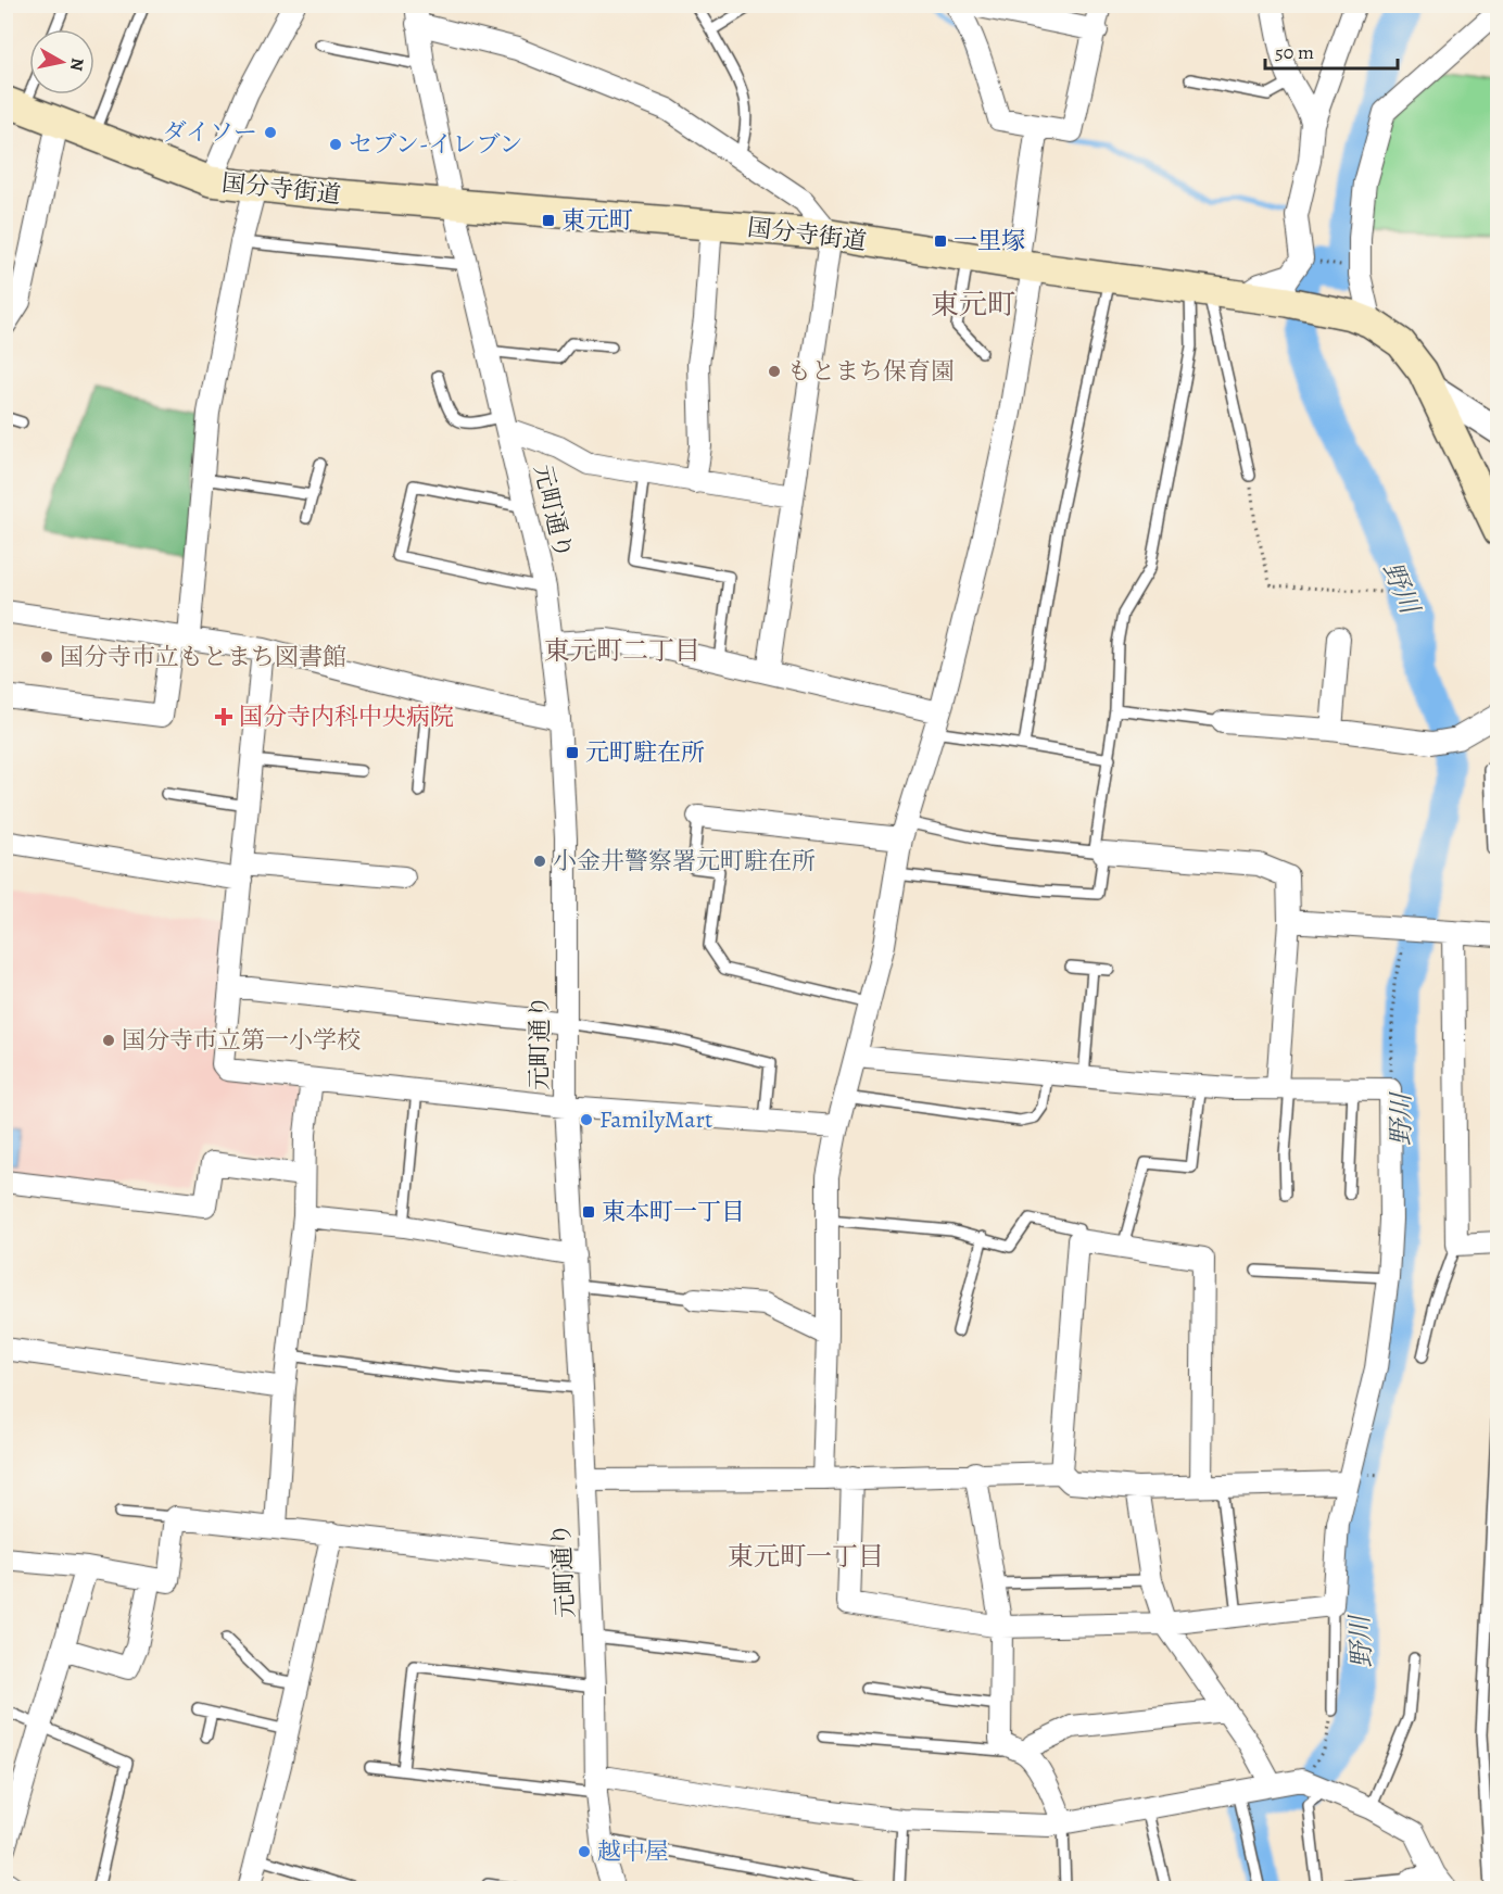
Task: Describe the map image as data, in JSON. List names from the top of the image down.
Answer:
{
  "streets": {
    "main road": ["国分寺街道"],
    "street": ["元町通り"]
  },
  "crossings": [
    ["国分寺街道", "元町通り"]
  ],
  "districts": ["東元町", "東元町二丁目", "東元町一丁目"],
  "water": ["野川"],
  "places": {
    "other": [
      "ダイソー",
      "セブン-イレブン",
      "もとまち保育園",
      "国分寺市立もとまち図書館",
      "小金井警察署元町駐在所",
      "国分寺市立第一小学校",
      "FamilyMart",
      "越中屋"
    ],
    "transit": [
      "東元町",
      "一里塚",
      "元町駐在所",
      "東本町一丁目"
    ],
    "health": ["国分寺内科中央病院"]
  },
  "scale_bar": "50 m",
  "north": "right"
}
